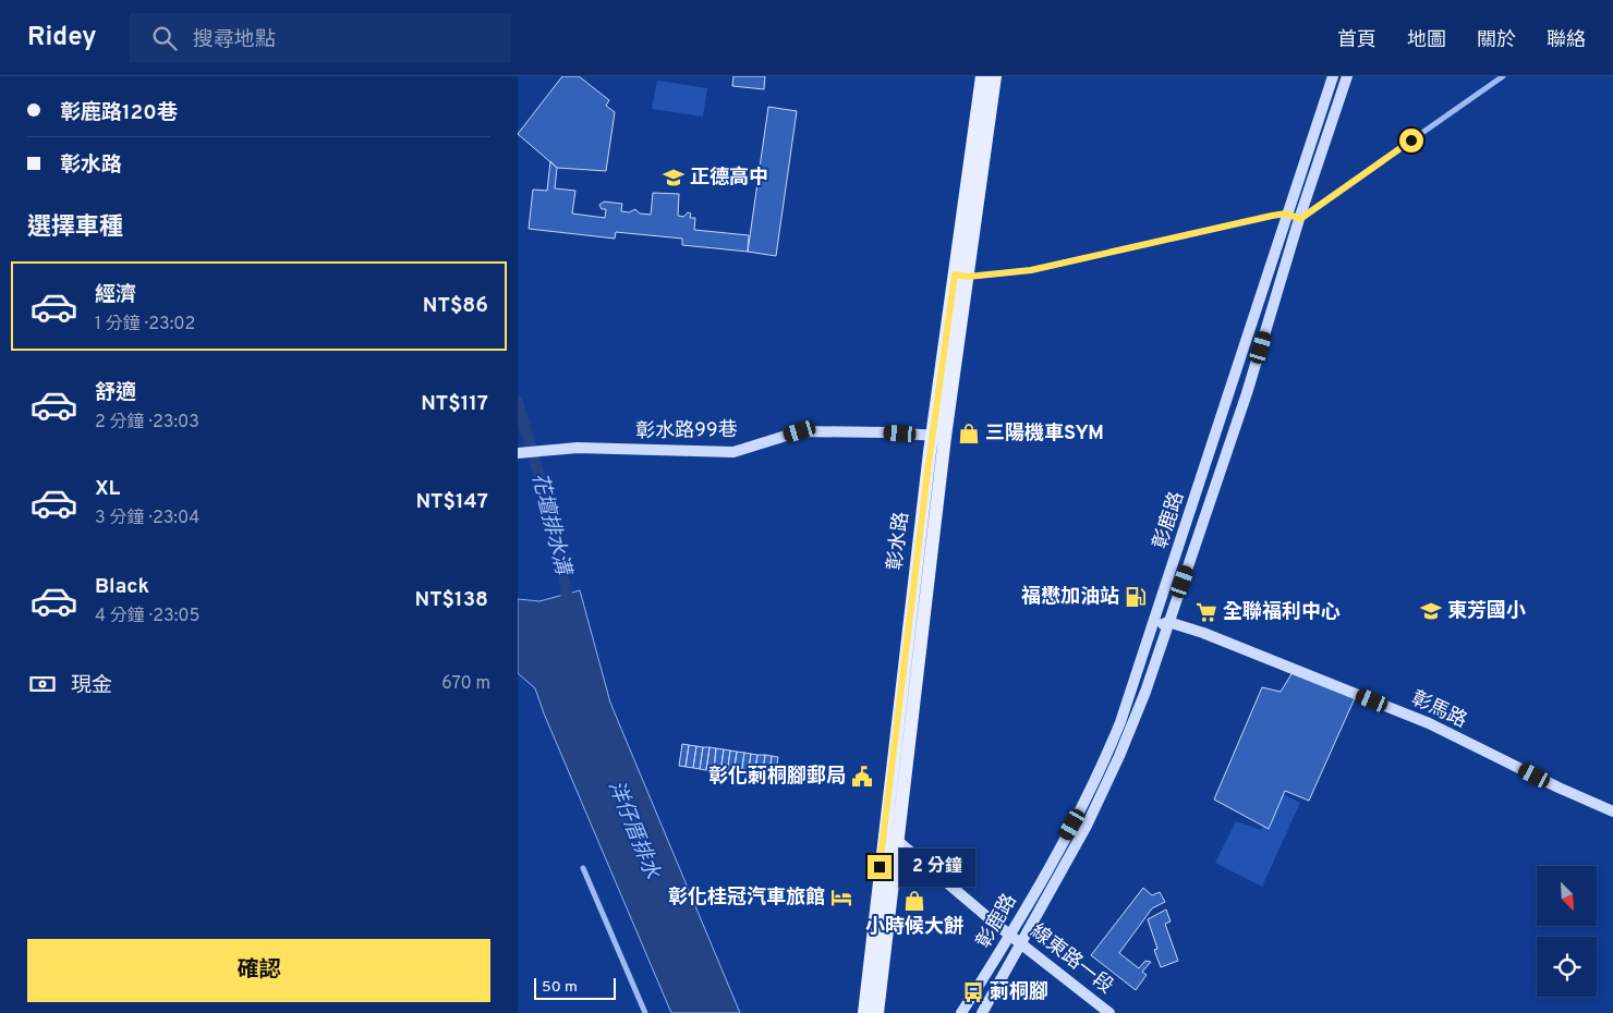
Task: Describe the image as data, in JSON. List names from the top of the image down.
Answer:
{
  "streets": {
    "main road": [
      "彰水路99巷",
      "彰鹿路",
      "彰水路",
      "彰馬路",
      "線東路一段"
    ]
  },
  "crossings": [
    ["彰水路99巷", "彰水路"],
    ["彰鹿路", "彰馬路"],
    ["彰鹿路", "線東路一段"],
    ["彰水路", "線東路一段"]
  ],
  "water": ["花壇排水溝", "洋仔厝排水"],
  "places": {
    "school or university": ["正德高中", "東芳國小"],
    "shop": ["三陽機車SYM", "小時候大餅"],
    "fuel station": ["福懋加油站"],
    "supermarket": ["全聯福利中心"],
    "public building": ["彰化莿桐腳郵局"],
    "hotel": ["彰化桂冠汽車旅館"],
    "bus stop": ["莿桐腳"]
  },
  "scale_bar": "50 m",
  "north": "bottom right",
  "page": {
    "header": "Ridey",
    "search": "搜尋地點",
    "nav": [
      "首頁",
      "地圖",
      "關於",
      "聯絡"
    ],
    "banner": ["彰鹿路120巷", "彰水路"],
    "heading": "選擇車種",
    "list": [
      {
        "name": "經濟",
        "note": "1 分鐘 · 23:02",
        "value": "NT$86"
      },
      {
        "name": "舒適",
        "note": "2 分鐘 · 23:03",
        "value": "NT$117"
      },
      {
        "name": "XL",
        "note": "3 分鐘 · 23:04",
        "value": "NT$147"
      },
      {
        "name": "Black",
        "note": "4 分鐘 · 23:05",
        "value": "NT$138"
      }
    ],
    "pay": ["現金", "670 m"],
    "bubble": "2 分鐘",
    "buttons": "確認",
    "scale": "50 m"
  }
}
